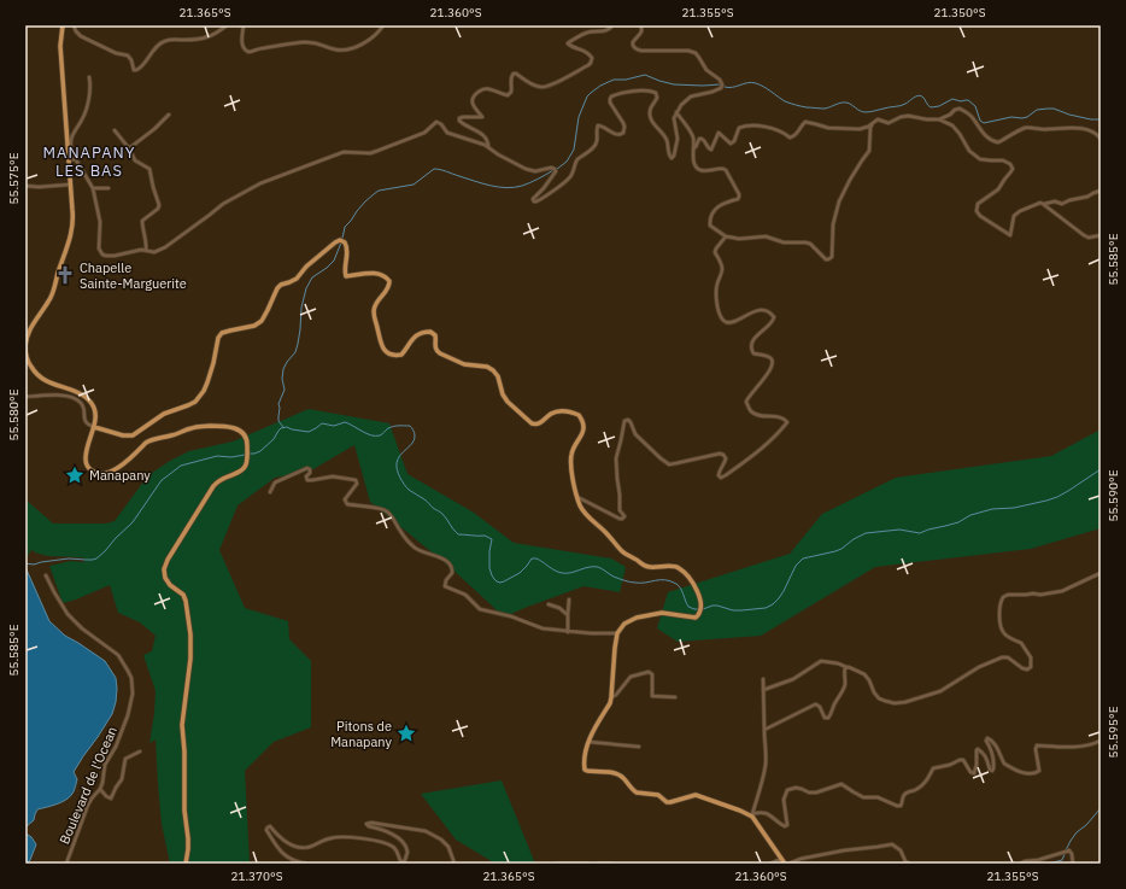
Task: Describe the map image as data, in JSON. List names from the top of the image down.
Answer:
{
  "streets": {
    "street": ["Boulevard de l'Ocean"]
  },
  "districts": ["MANAPANY LES BAS"],
  "places": {
    "church": ["Chapelle Sainte-Marguerite"],
    "place": ["Manapany", "Pitons de Manapany"]
  },
  "coordinates": [
    "21.365°S",
    "21.360°S",
    "21.355°S",
    "21.350°S",
    "55.575°E",
    "55.585°E",
    "55.580°E",
    "55.590°E",
    "55.595°E",
    "21.370°S"
  ]
}
